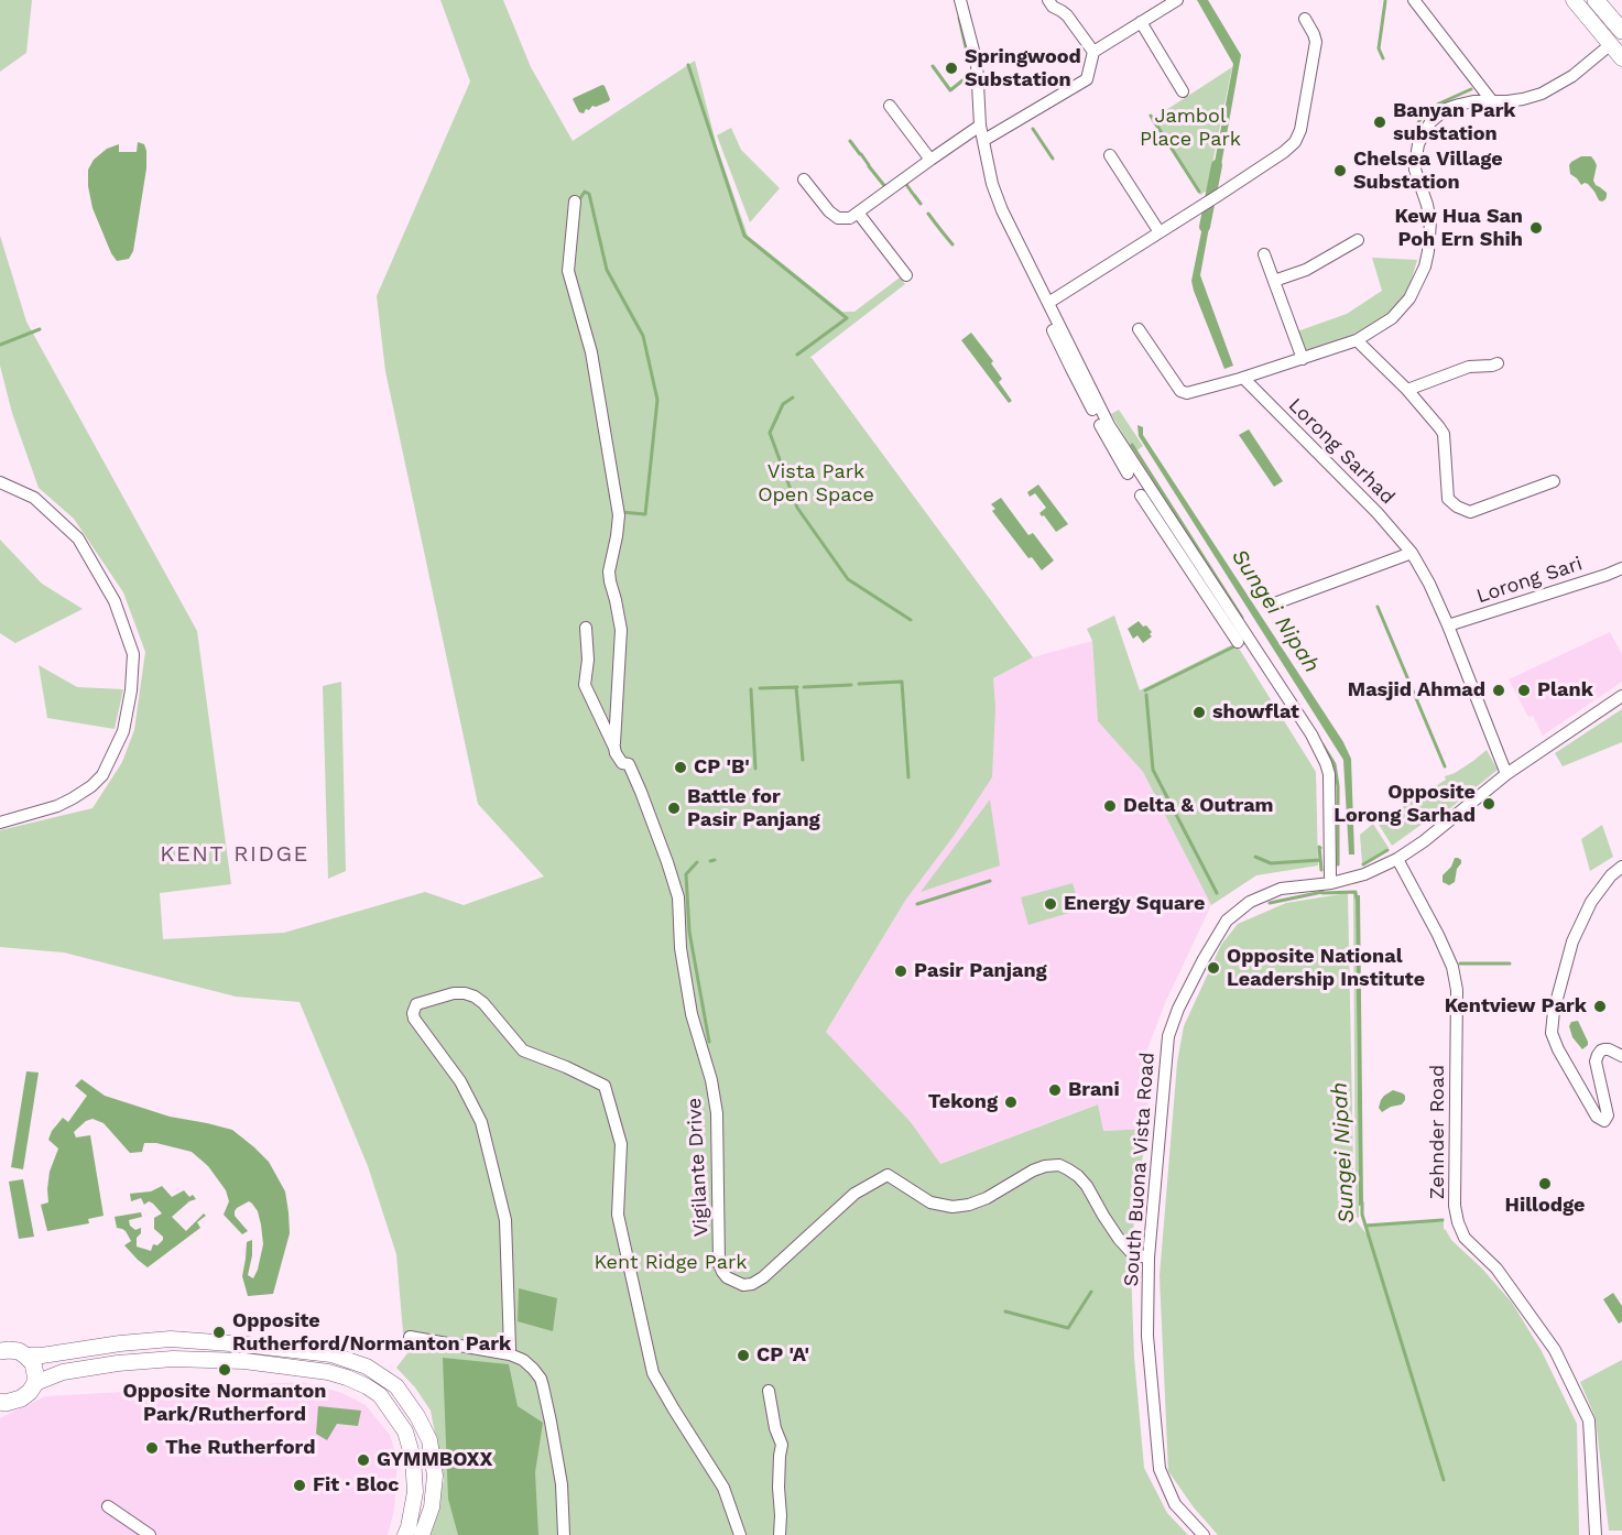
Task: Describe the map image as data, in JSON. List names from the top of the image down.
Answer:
{
  "streets": {
    "street": [
      "Lorong Sarhad",
      "Lorong Sari",
      "Zehnder Road",
      "Vigilante Drive",
      "South Buona Vista Road"
    ]
  },
  "crossings": [
    ["Lorong Sarhad", "Lorong Sari"],
    ["Lorong Sarhad", "South Buona Vista Road"],
    ["Zehnder Road", "South Buona Vista Road"],
    ["Vigilante Drive", "South Buona Vista Road"]
  ],
  "districts": ["KENT RIDGE"],
  "water": ["Sungei Nipah"],
  "parks": ["Jambol Place Park", "Vista Park Open Space", "Kent Ridge Park"],
  "places": [
    "Springwood Substation",
    "Banyan Park substation",
    "Chelsea Village Substation",
    "Kew Hua San Poh Ern Shih",
    "Masjid Ahmad",
    "Plank",
    "showflat",
    "CP 'B'",
    "Opposite Lorong Sarhad",
    "Delta & Outram",
    "Battle for Pasir Panjang",
    "Energy Square",
    "Opposite National Leadership Institute",
    "Pasir Panjang",
    "Kentview Park",
    "Brani",
    "Tekong",
    "Hillodge",
    "Opposite Rutherford/Normanton Park",
    "CP 'A'",
    "Opposite Normanton Park/Rutherford",
    "The Rutherford",
    "GYMMBOXX",
    "Fit · Bloc"
  ]
}
